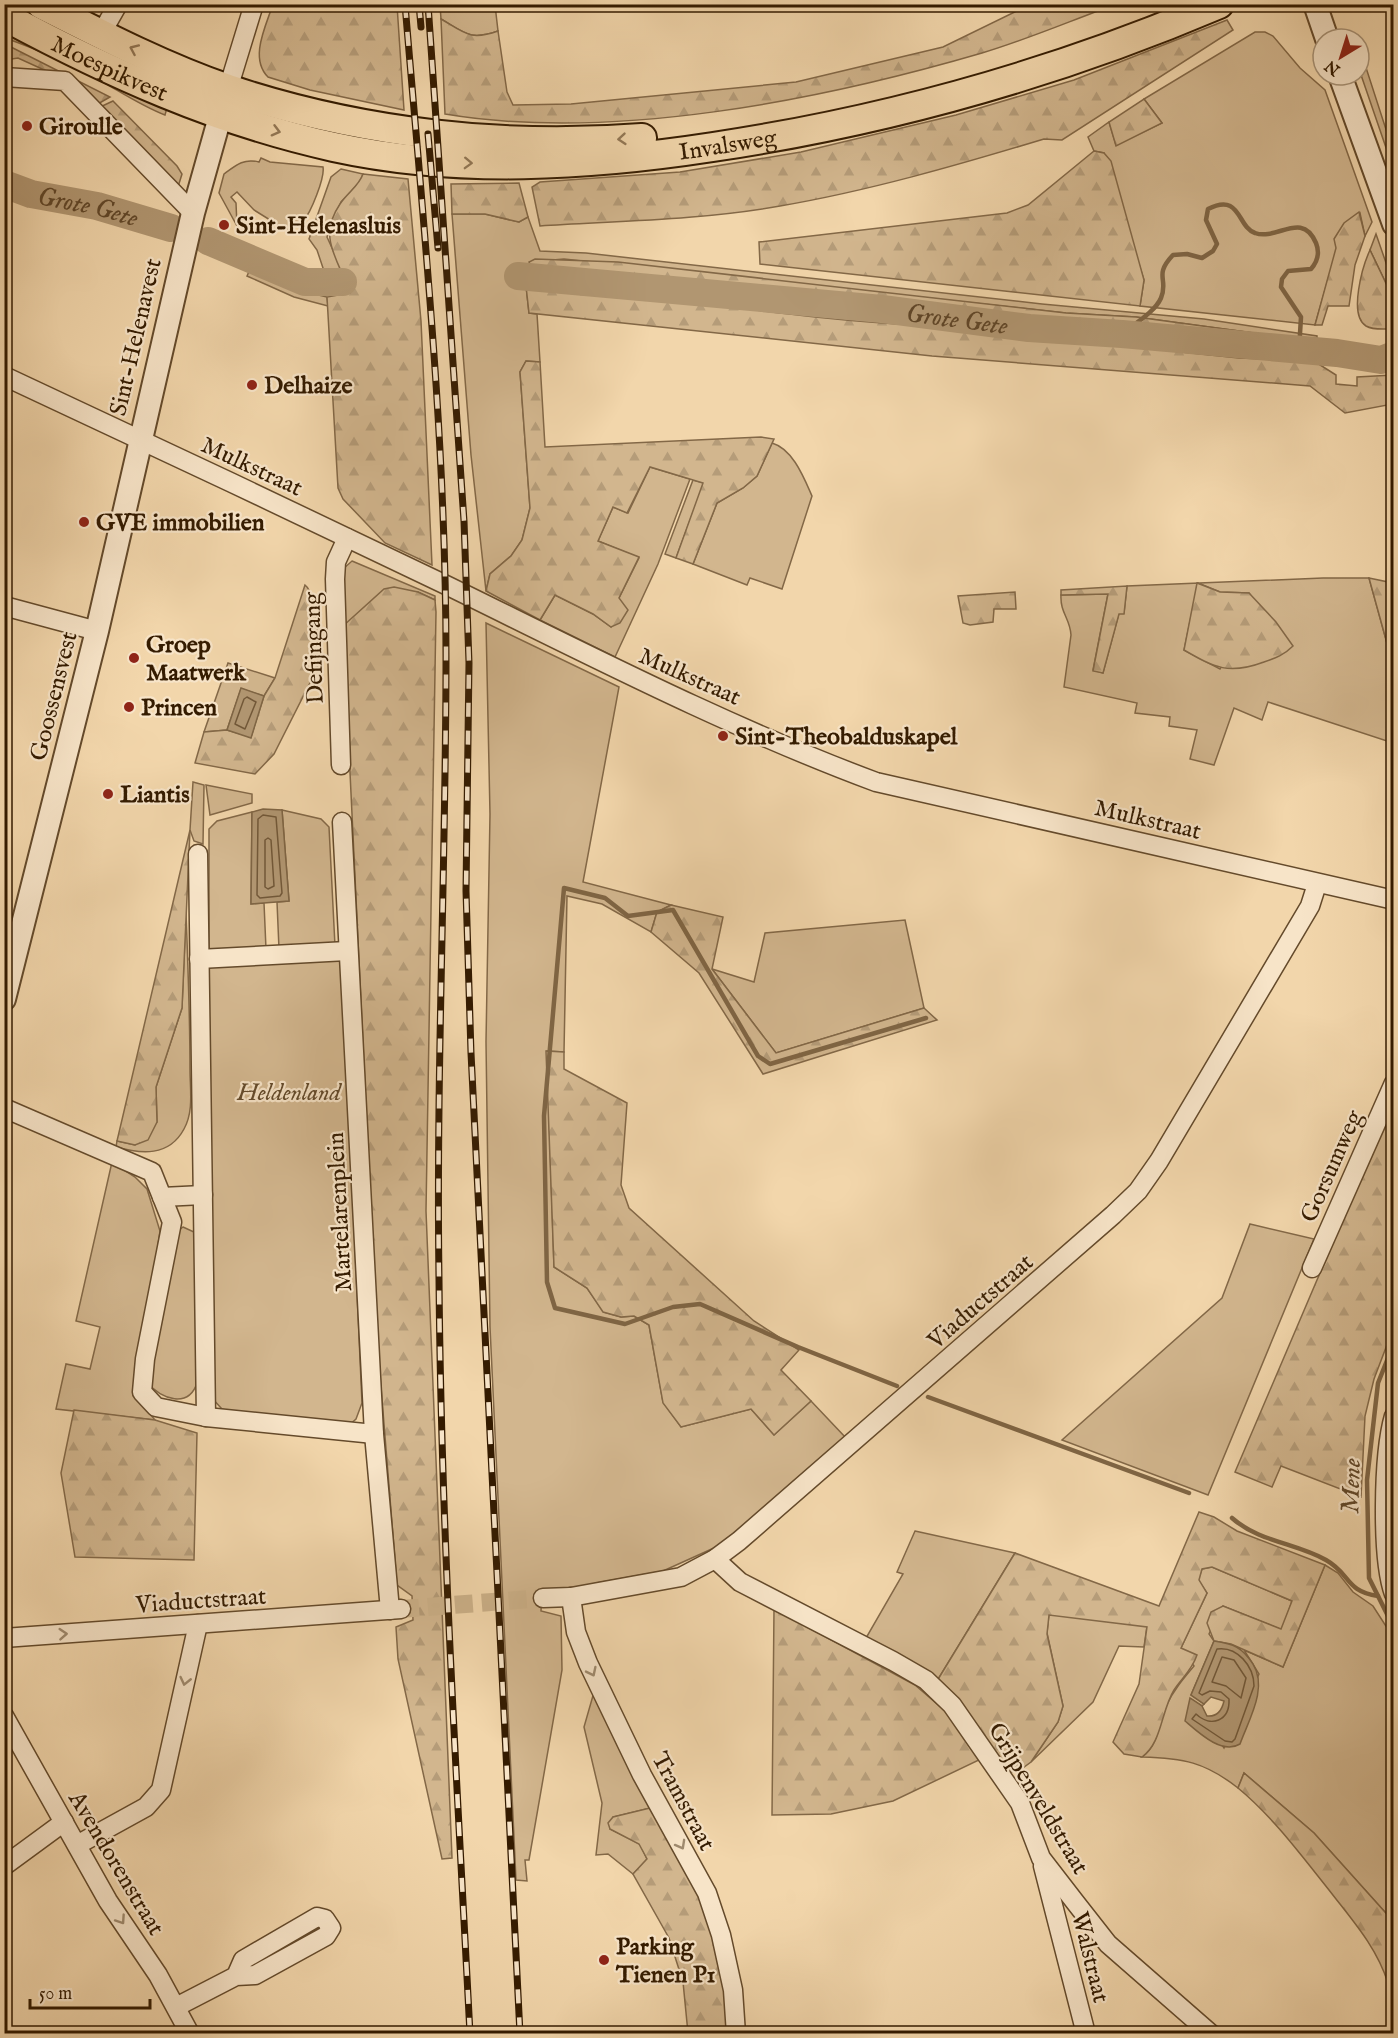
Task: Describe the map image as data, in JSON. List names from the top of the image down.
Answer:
{
  "streets": {
    "main road": ["Moespikvest", "Invalsweg"],
    "street": [
      "Sint-Helenavest",
      "Mulkstraat",
      "Defijngang",
      "Goossensvest",
      "Gorsumweg",
      "Martelarenplein",
      "Viaductstraat",
      "Grijpenveldstraat",
      "Tramstraat",
      "Avendorenstraat",
      "Walstraat"
    ]
  },
  "crossings": [
    ["Moespikvest", "Invalsweg"],
    ["Moespikvest", "Sint-Helenavest"],
    ["Invalsweg", "Sint-Helenavest"],
    ["Sint-Helenavest", "Mulkstraat"],
    ["Sint-Helenavest", "Goossensvest"],
    ["Mulkstraat", "Defijngang"],
    ["Mulkstraat", "Goossensvest"],
    ["Mulkstraat", "Viaductstraat"],
    ["Martelarenplein", "Viaductstraat"],
    ["Viaductstraat", "Grijpenveldstraat"],
    ["Viaductstraat", "Tramstraat"],
    ["Grijpenveldstraat", "Walstraat"]
  ],
  "one_way": ["Tramstraat", "Avendorenstraat"],
  "water": ["Grote Gete", "Mene"],
  "parks": ["Heldenland"],
  "places": [
    "Giroulle",
    "Sint-Helenasluis",
    "Delhaize",
    "GVE immobilien",
    "Groep Maatwerk",
    "Princen",
    "Sint-Theobalduskapel",
    "Liantis",
    "Parking Tienen P1"
  ],
  "scale_bar": "50 m",
  "north": "bottom left"
}
